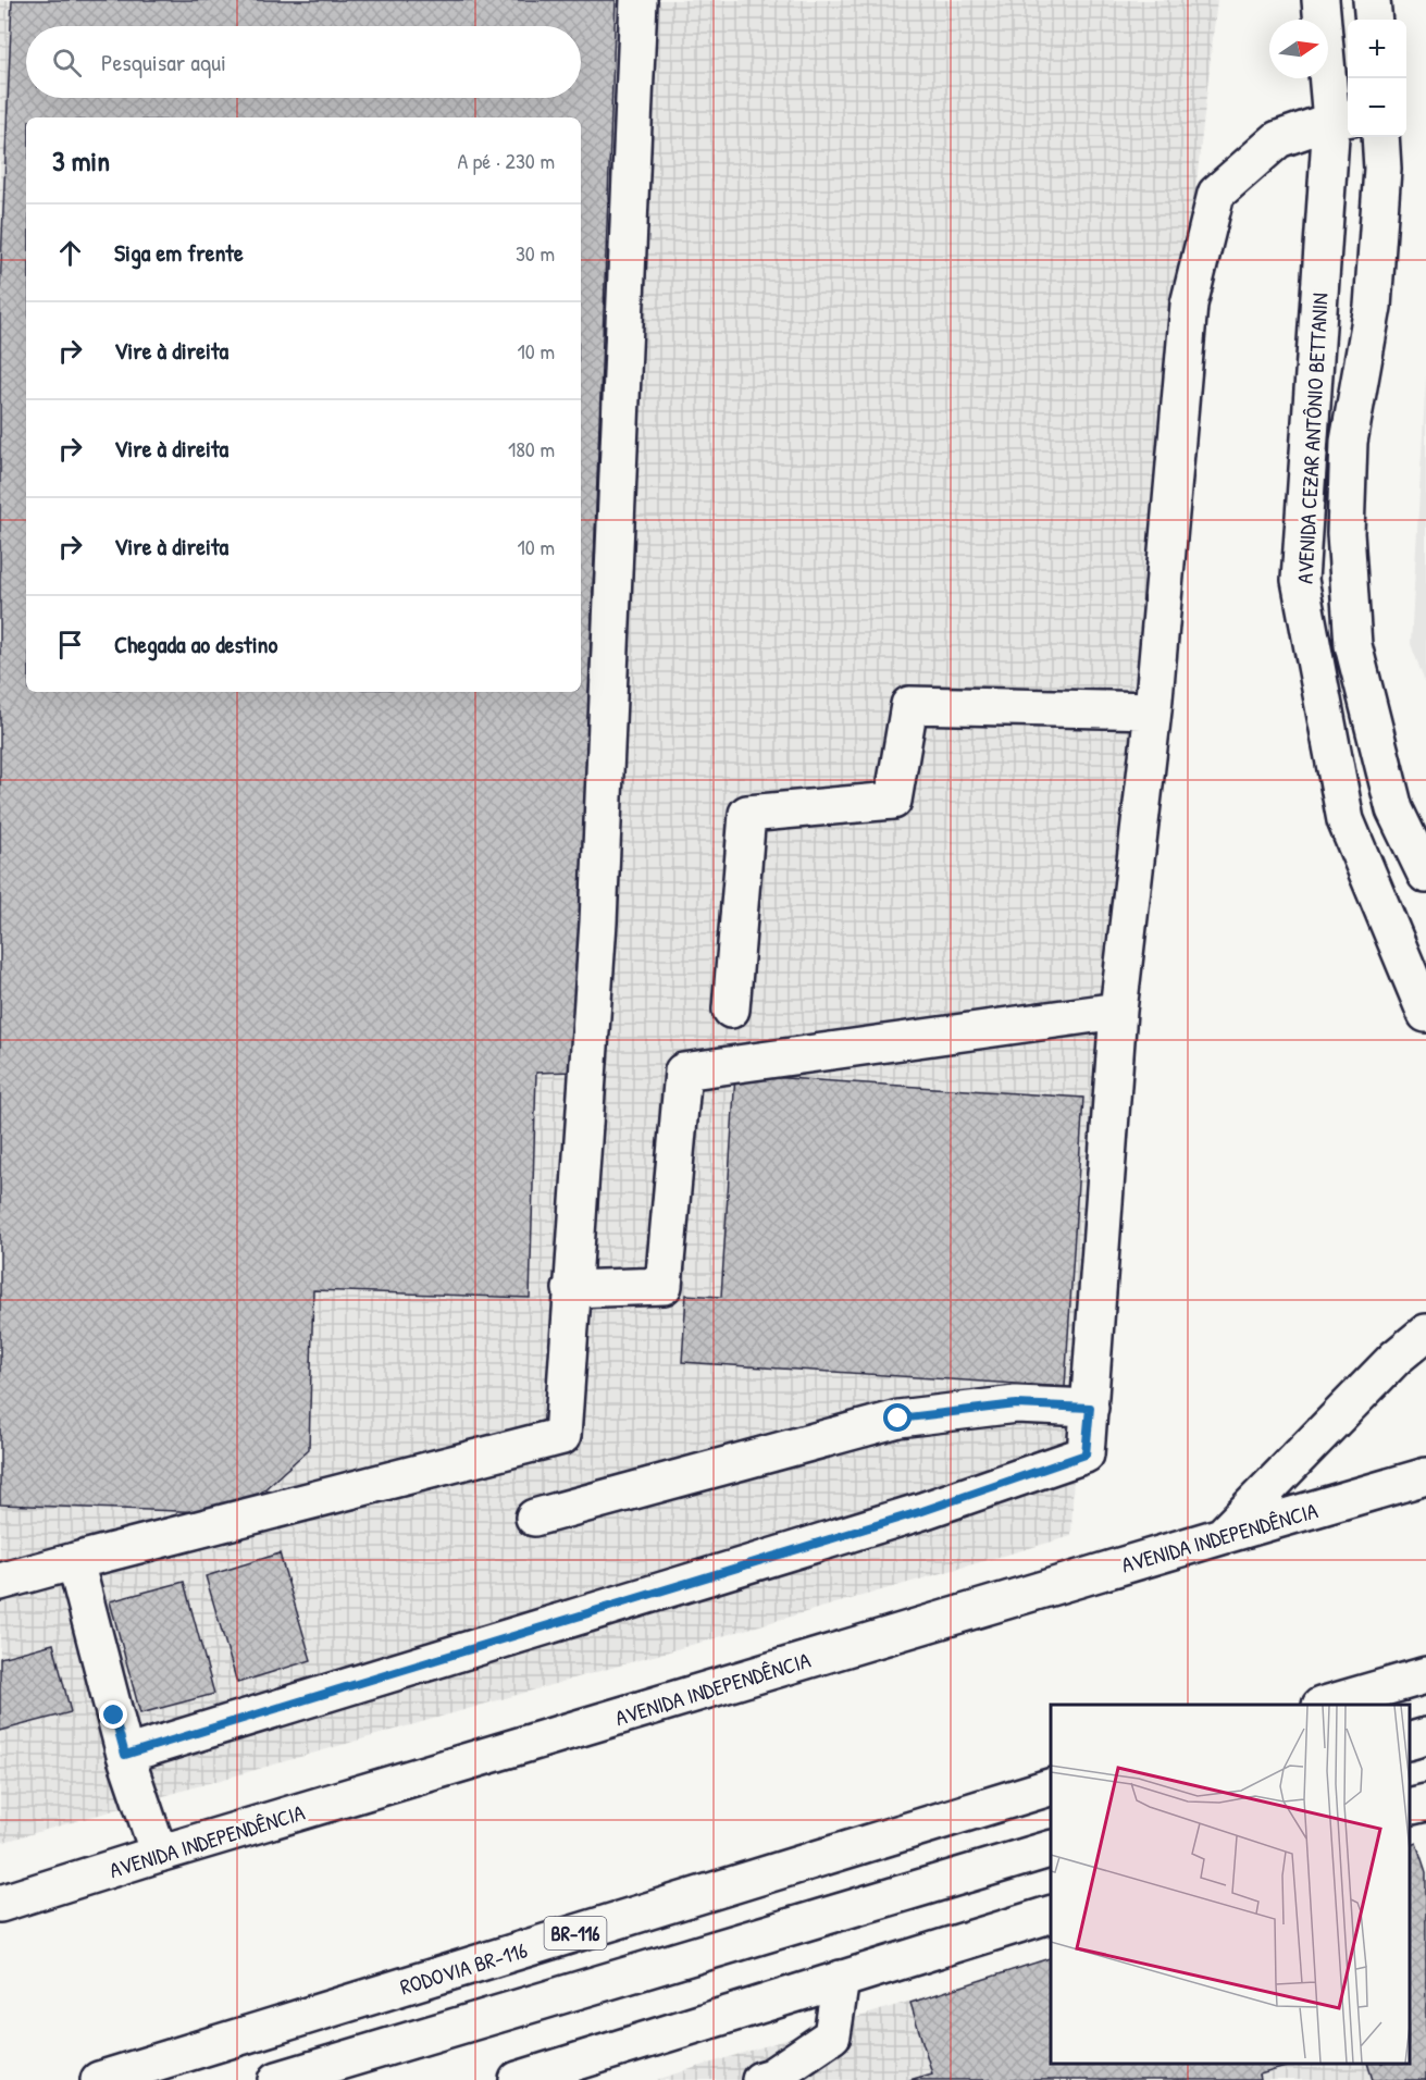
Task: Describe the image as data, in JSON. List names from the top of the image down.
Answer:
{
  "streets": {
    "main road": [
      "AVENIDA CEZAR ANTÔNIO BETTANIN",
      "AVENIDA INDEPENDÊNCIA",
      "BR-116",
      "RODOVIA BR-116"
    ]
  },
  "north": "right",
  "page": {
    "map_buttons": ["+", "−"],
    "search": "Pesquisar aqui",
    "heading": ["3 min", "A pé · 230 m"],
    "list": [
      ["Siga em frente", "30 m"],
      ["Vire à direita", "10 m"],
      ["Vire à direita", "180 m"],
      ["Vire à direita", "10 m"],
      "Chegada ao destino"
    ]
  }
}
